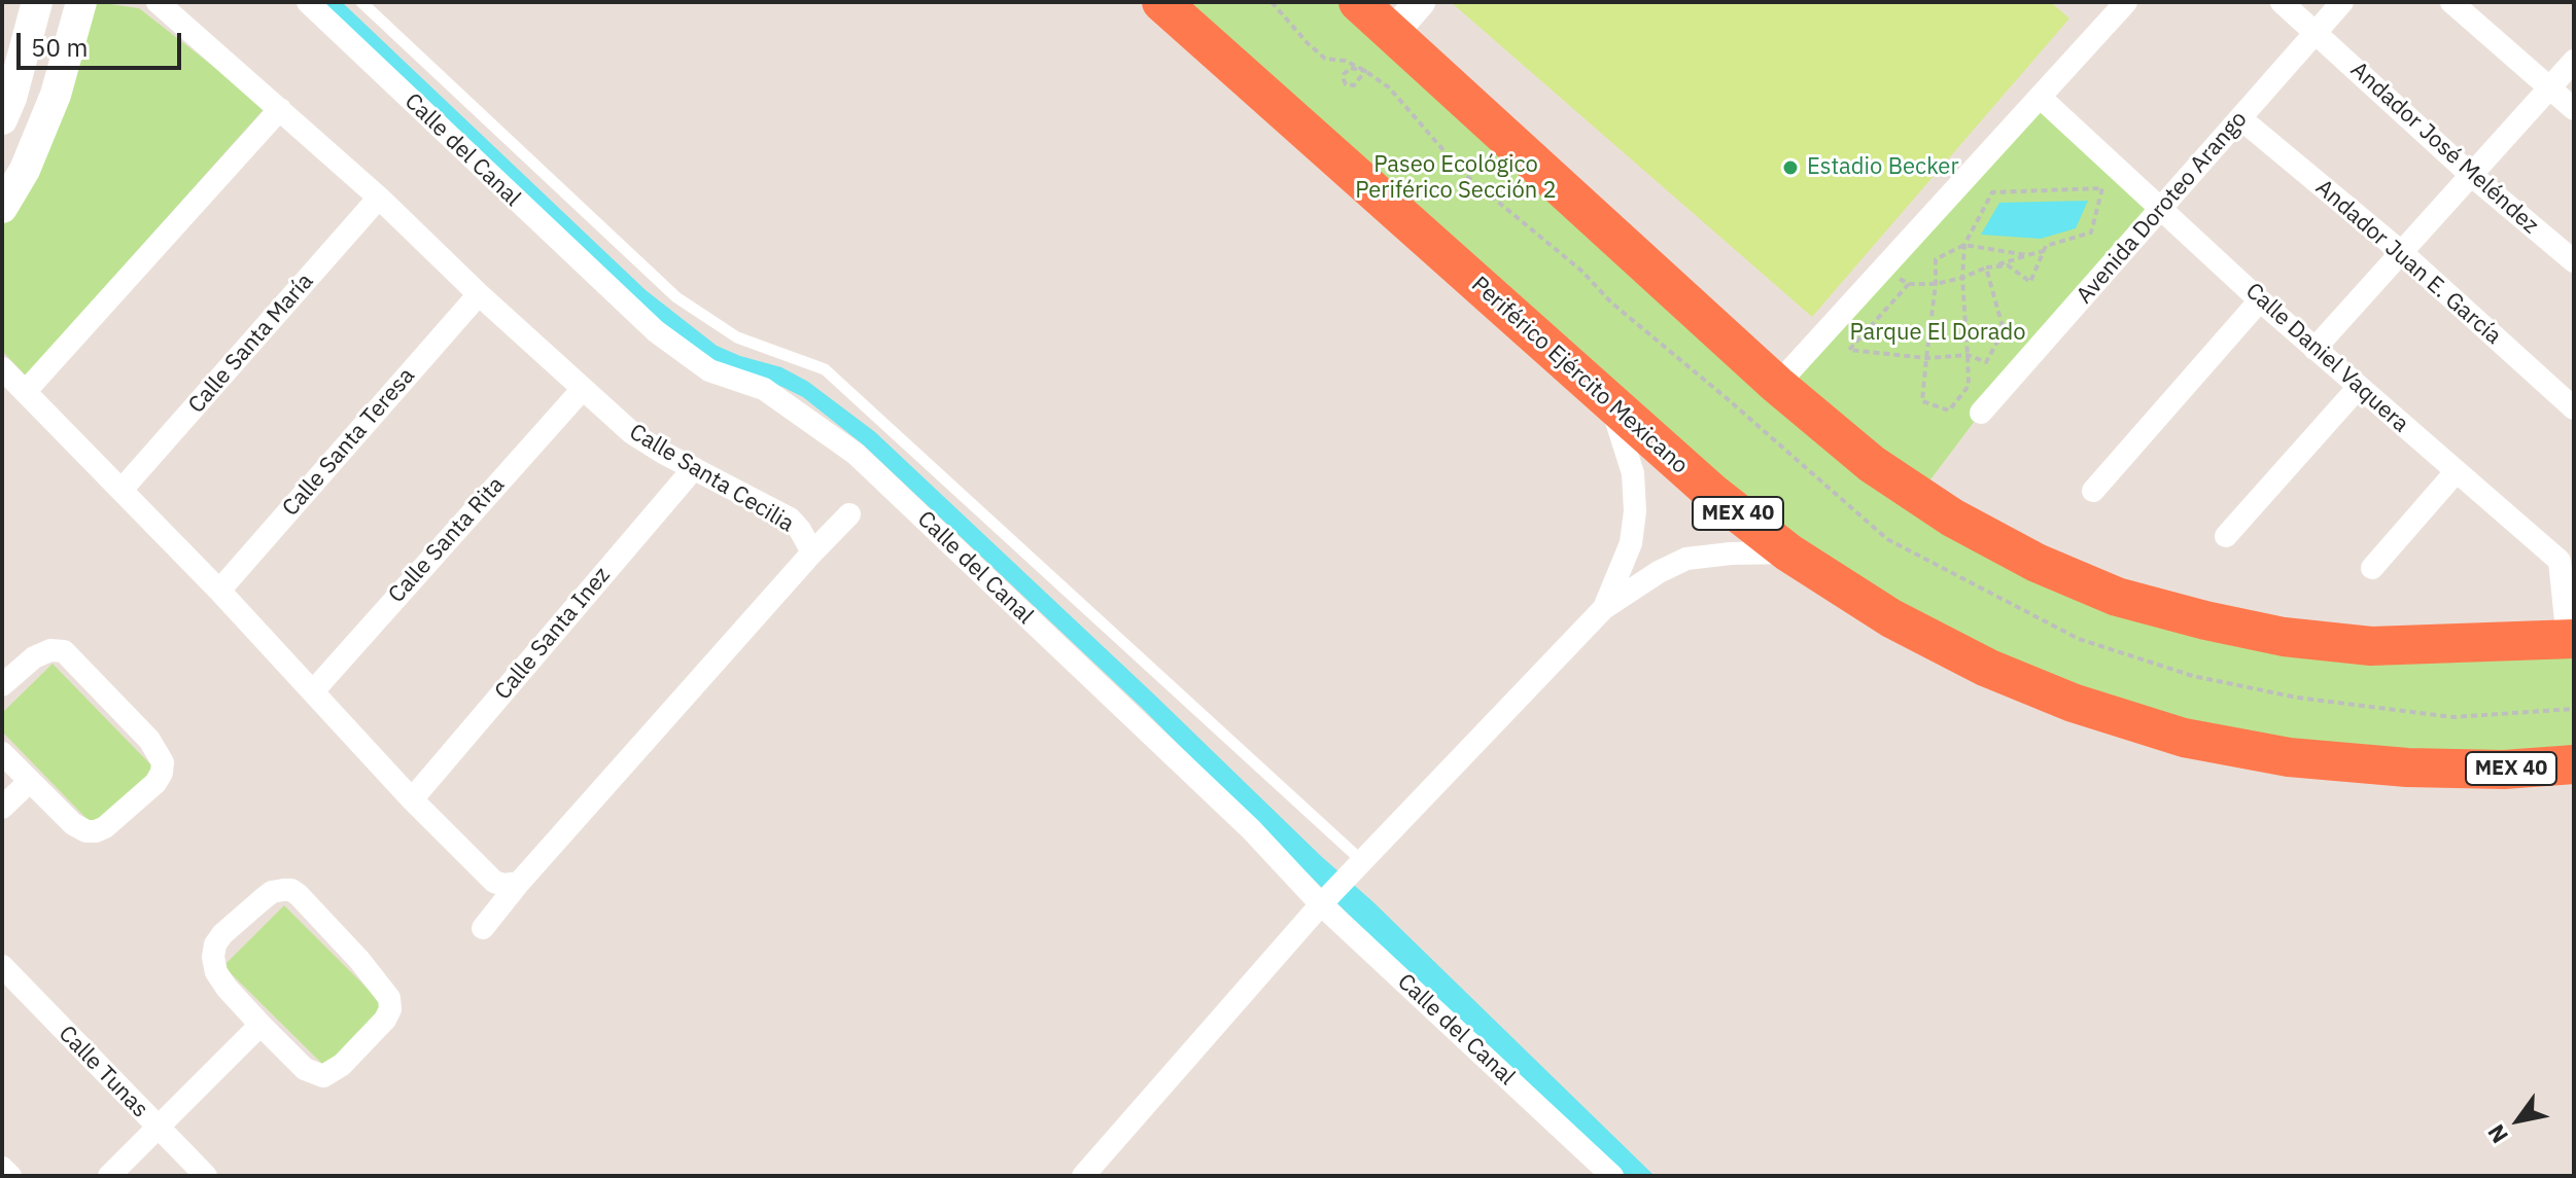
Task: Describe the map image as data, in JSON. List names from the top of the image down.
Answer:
{
  "streets": {
    "highway": ["Periférico Ejército Mexicano", "MEX 40"],
    "street": [
      "Andador José Meléndez",
      "Calle del Canal",
      "Avenida Doroteo Arango",
      "Andador Juan E. García",
      "Calle Santa María",
      "Calle Daniel Vaquera",
      "Calle Santa Teresa",
      "Calle Santa Cecilia",
      "Calle Santa Rita",
      "Calle Santa Inez",
      "Calle Tunas"
    ]
  },
  "crossings": [
    ["Andador José Meléndez", "Avenida Doroteo Arango"],
    ["Avenida Doroteo Arango", "Andador Juan E. García"],
    ["Avenida Doroteo Arango", "Calle Daniel Vaquera"],
    ["Calle Santa María", "Calle Santa Cecilia"],
    ["Calle Santa Teresa", "Calle Santa Cecilia"],
    ["Calle Santa Cecilia", "Calle Santa Rita"],
    ["Calle Santa Cecilia", "Calle Santa Inez"]
  ],
  "parks": ["Paseo Ecológico Periférico Sección 2", "Parque El Dorado"],
  "places": ["Estadio Becker"],
  "scale_bar": "50 m",
  "north": "bottom left"
}
